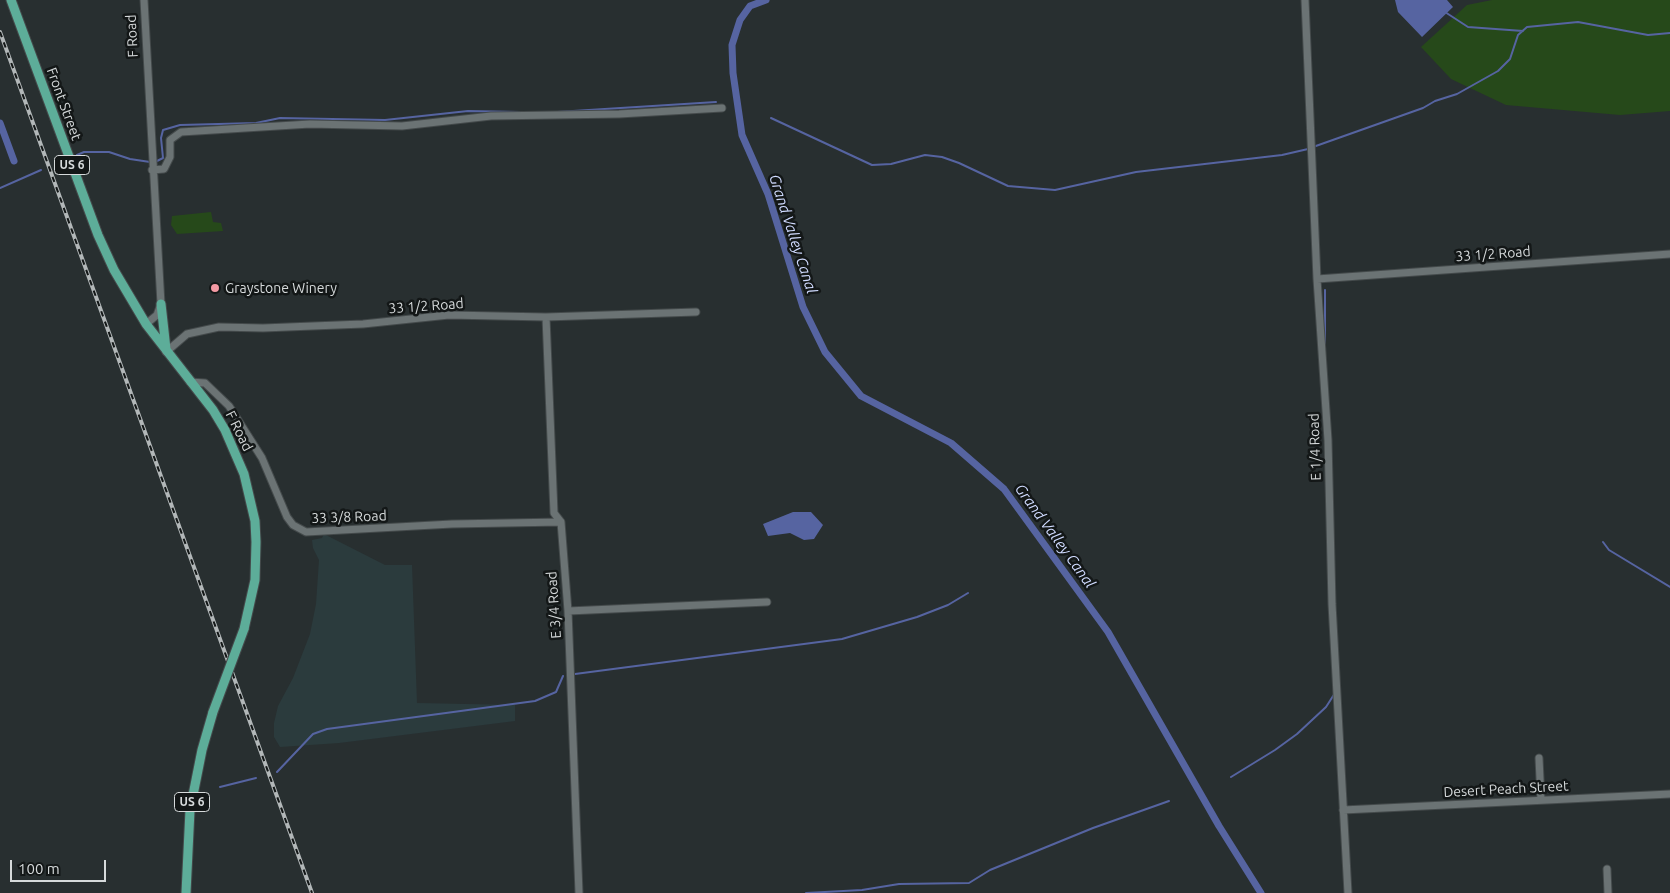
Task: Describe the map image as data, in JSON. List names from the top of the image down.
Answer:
{
  "streets": {
    "main road": ["F Road", "Front Street", "US 6"],
    "street": [
      "33 1/2 Road",
      "E 1/4 Road",
      "33 3/8 Road",
      "E 3/4 Road",
      "Desert Peach Street"
    ]
  },
  "crossings": [
    ["F Road", "Front Street"],
    ["F Road", "33 1/2 Road"],
    ["F Road", "33 3/8 Road"],
    ["33 1/2 Road", "E 1/4 Road"],
    ["33 1/2 Road", "E 3/4 Road"],
    ["E 1/4 Road", "Desert Peach Street"],
    ["33 3/8 Road", "E 3/4 Road"]
  ],
  "water": ["Grand Valley Canal"],
  "places": ["Graystone Winery"],
  "scale_bar": "100 m"
}
